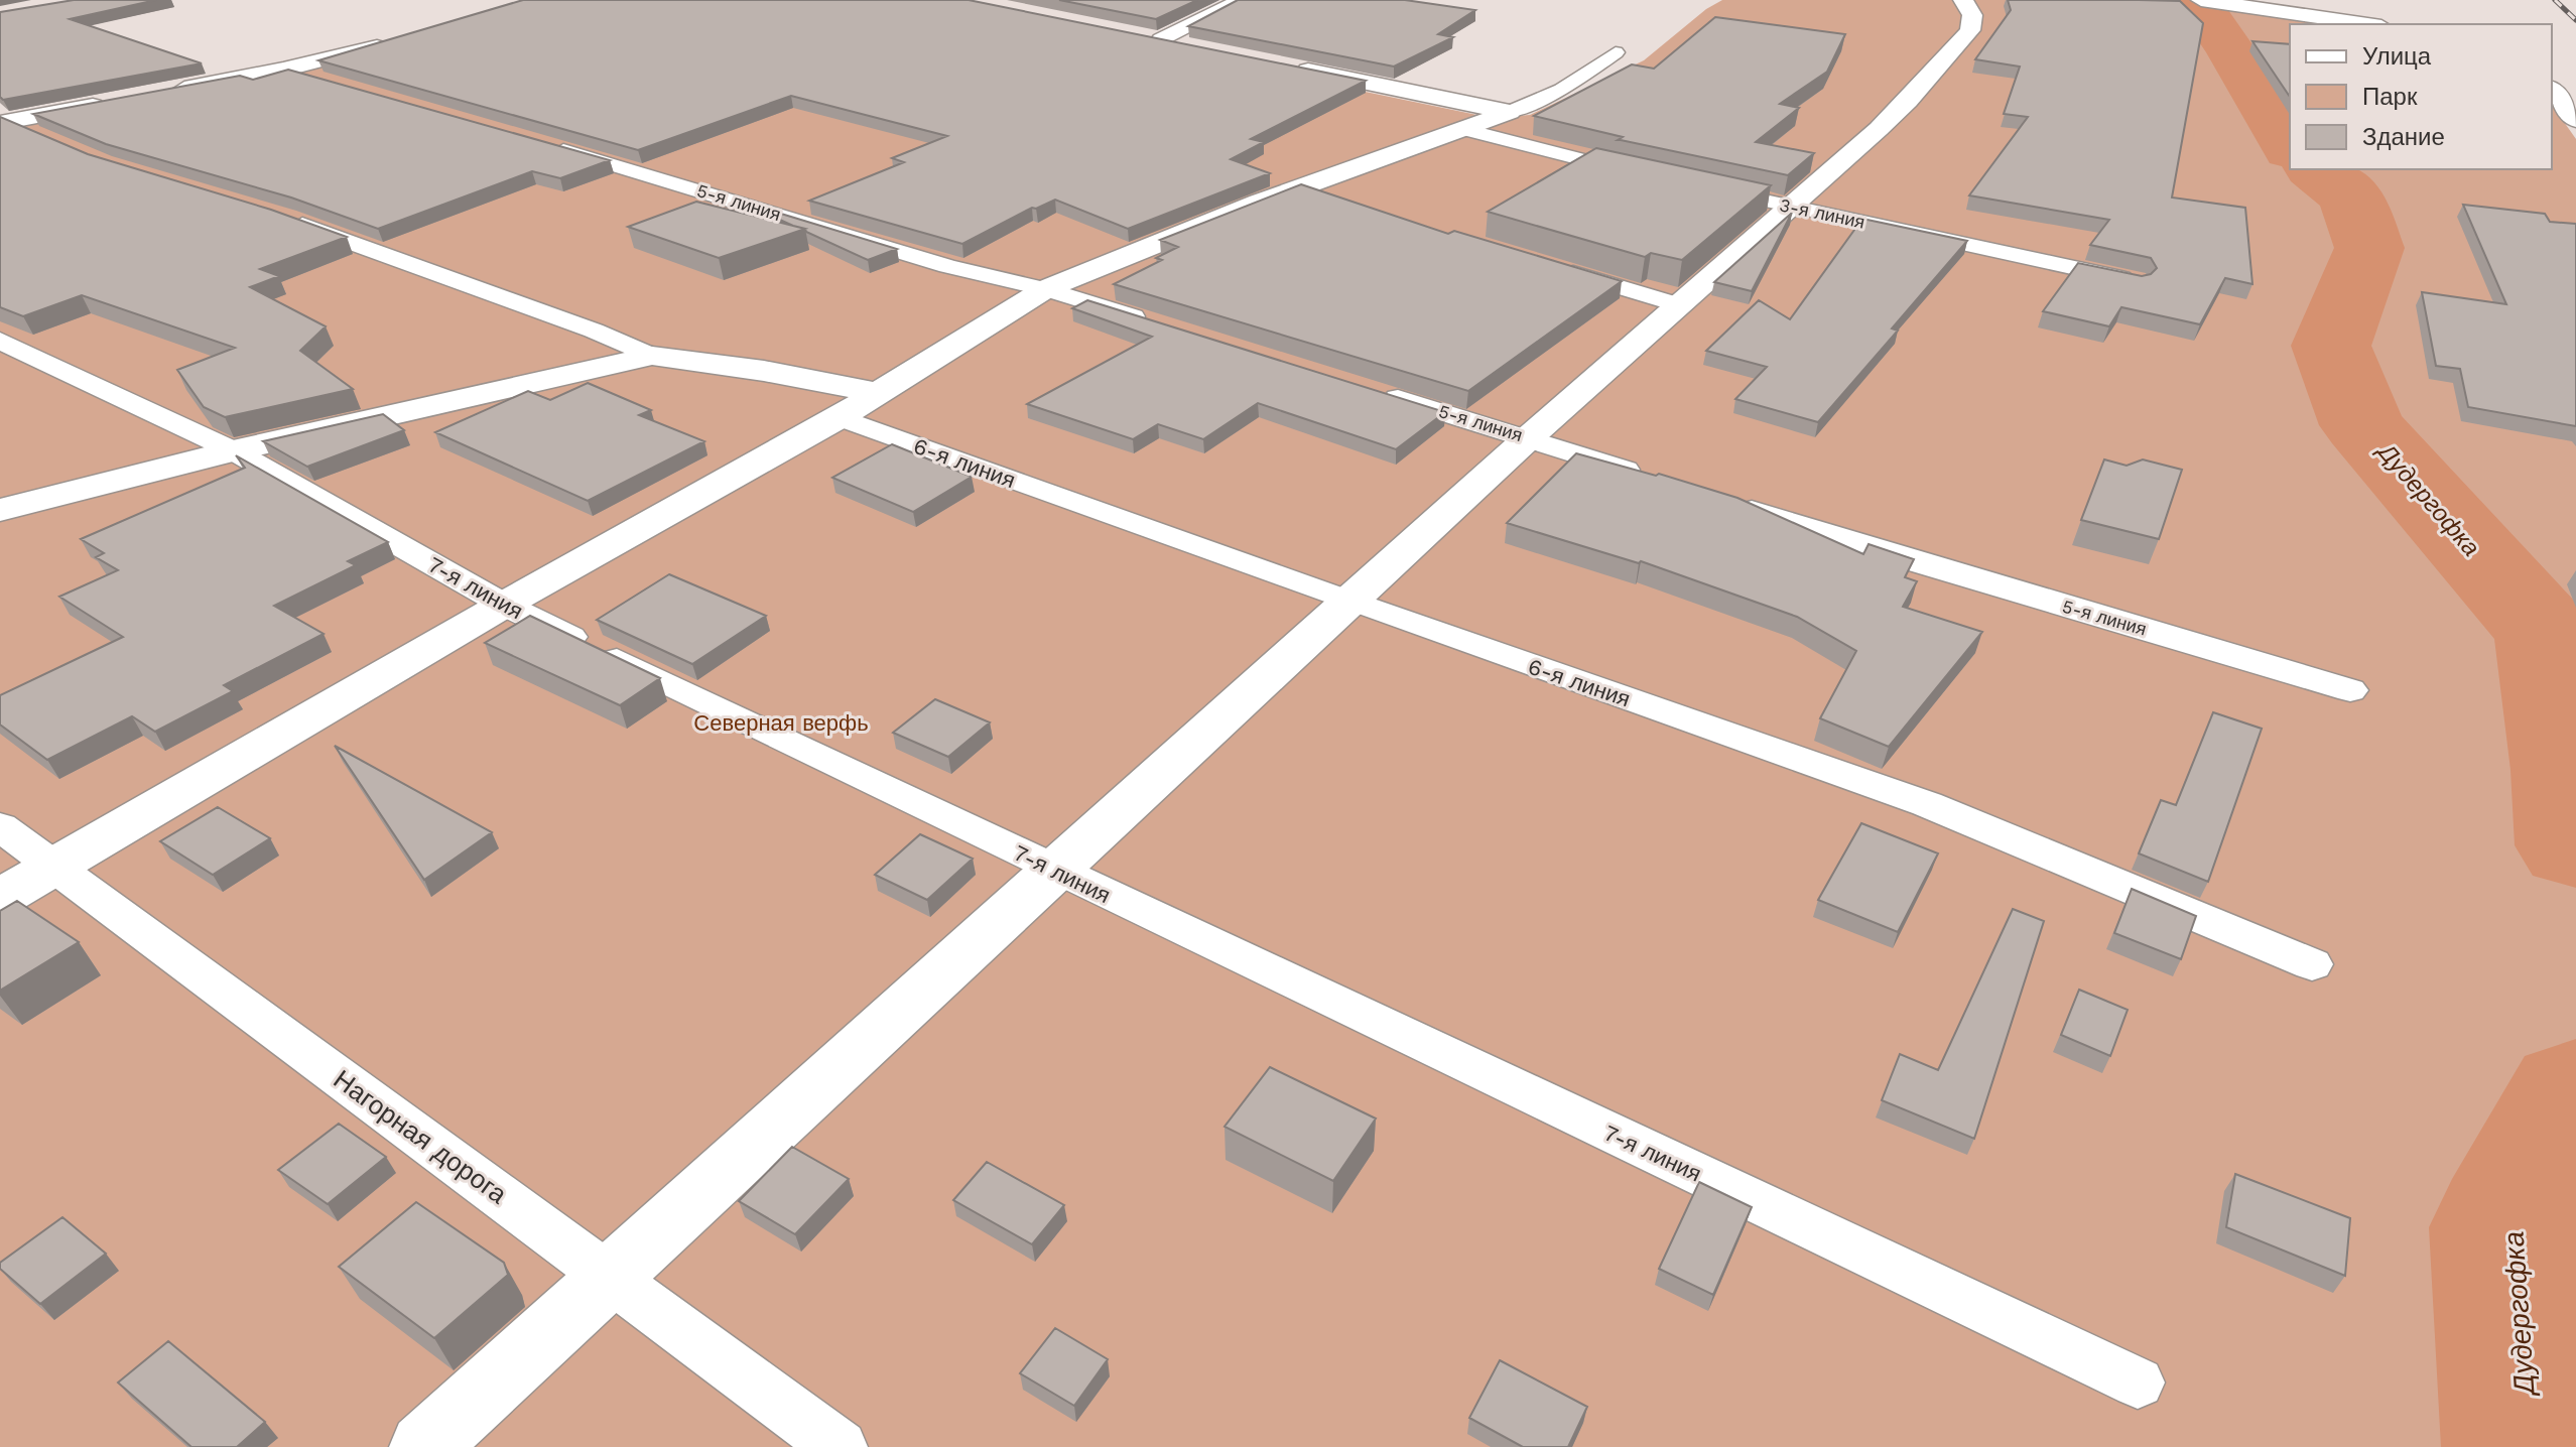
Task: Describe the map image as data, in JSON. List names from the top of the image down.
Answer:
{
  "streets": {
    "lane": [
      "5-я линия",
      "3-я линия",
      "6-я линия",
      "7-я линия",
      "Нагорная дорога"
    ]
  },
  "water": ["Дудергофка"],
  "parks": ["Северная верфь"],
  "legend": ["Улица", "Парк", "Здание"]
}
